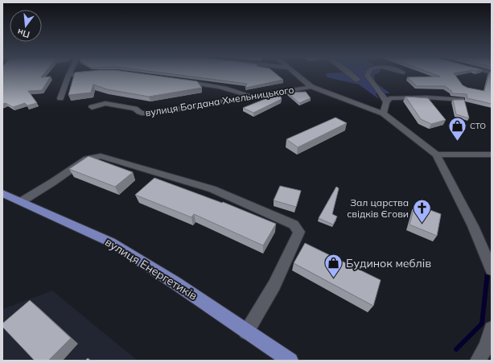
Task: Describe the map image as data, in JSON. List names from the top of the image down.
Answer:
{
  "streets": {
    "main road": ["вулиця Енергетиків"],
    "street": ["вулиця Богдана Хмельницького"]
  },
  "places": {
    "shop": ["СТО", "Будинок меблів"],
    "church": ["Зал царства свідків Єгови"]
  },
  "north": "bottom"
}
